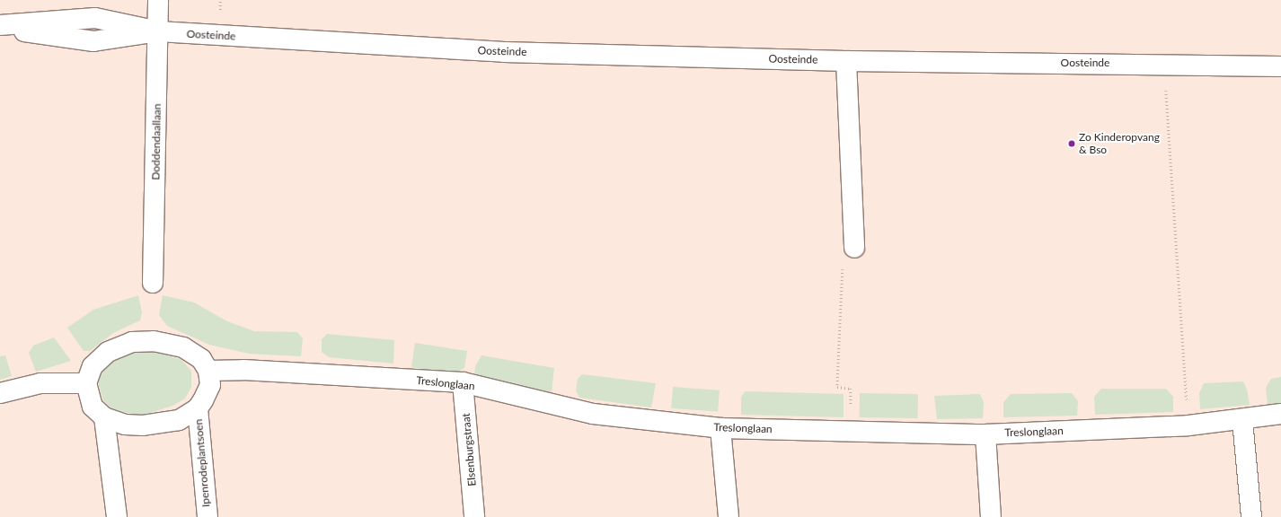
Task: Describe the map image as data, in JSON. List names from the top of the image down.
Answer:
{
  "streets": {
    "street": [
      "Oosteinde",
      "Doddendaallaan",
      "Treslonglaan",
      "Elsenburgstraat",
      "Ipenrodeplantsoen"
    ]
  },
  "crossings": [
    ["Oosteinde", "Doddendaallaan"],
    ["Treslonglaan", "Elsenburgstraat"],
    ["Treslonglaan", "Ipenrodeplantsoen"]
  ],
  "places": ["Zo Kinderopvang & Bso"]
}
